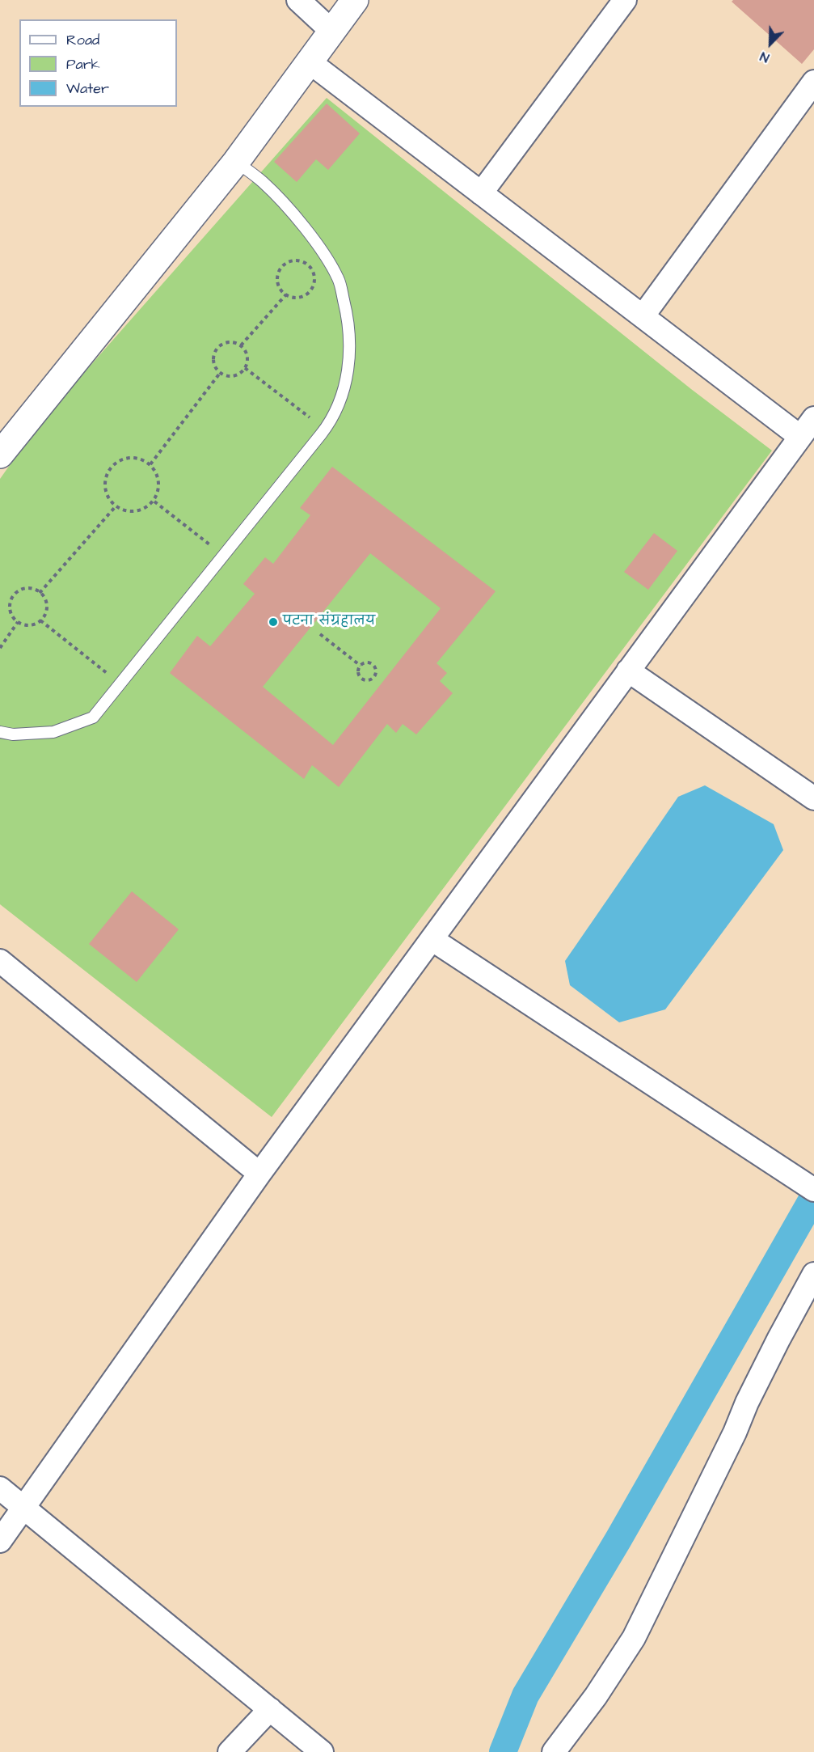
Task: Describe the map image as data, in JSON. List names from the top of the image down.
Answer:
{
  "places": ["पटना संग्रहालय"],
  "legend": ["Road", "Park", "Water"],
  "north": "bottom left"
}
